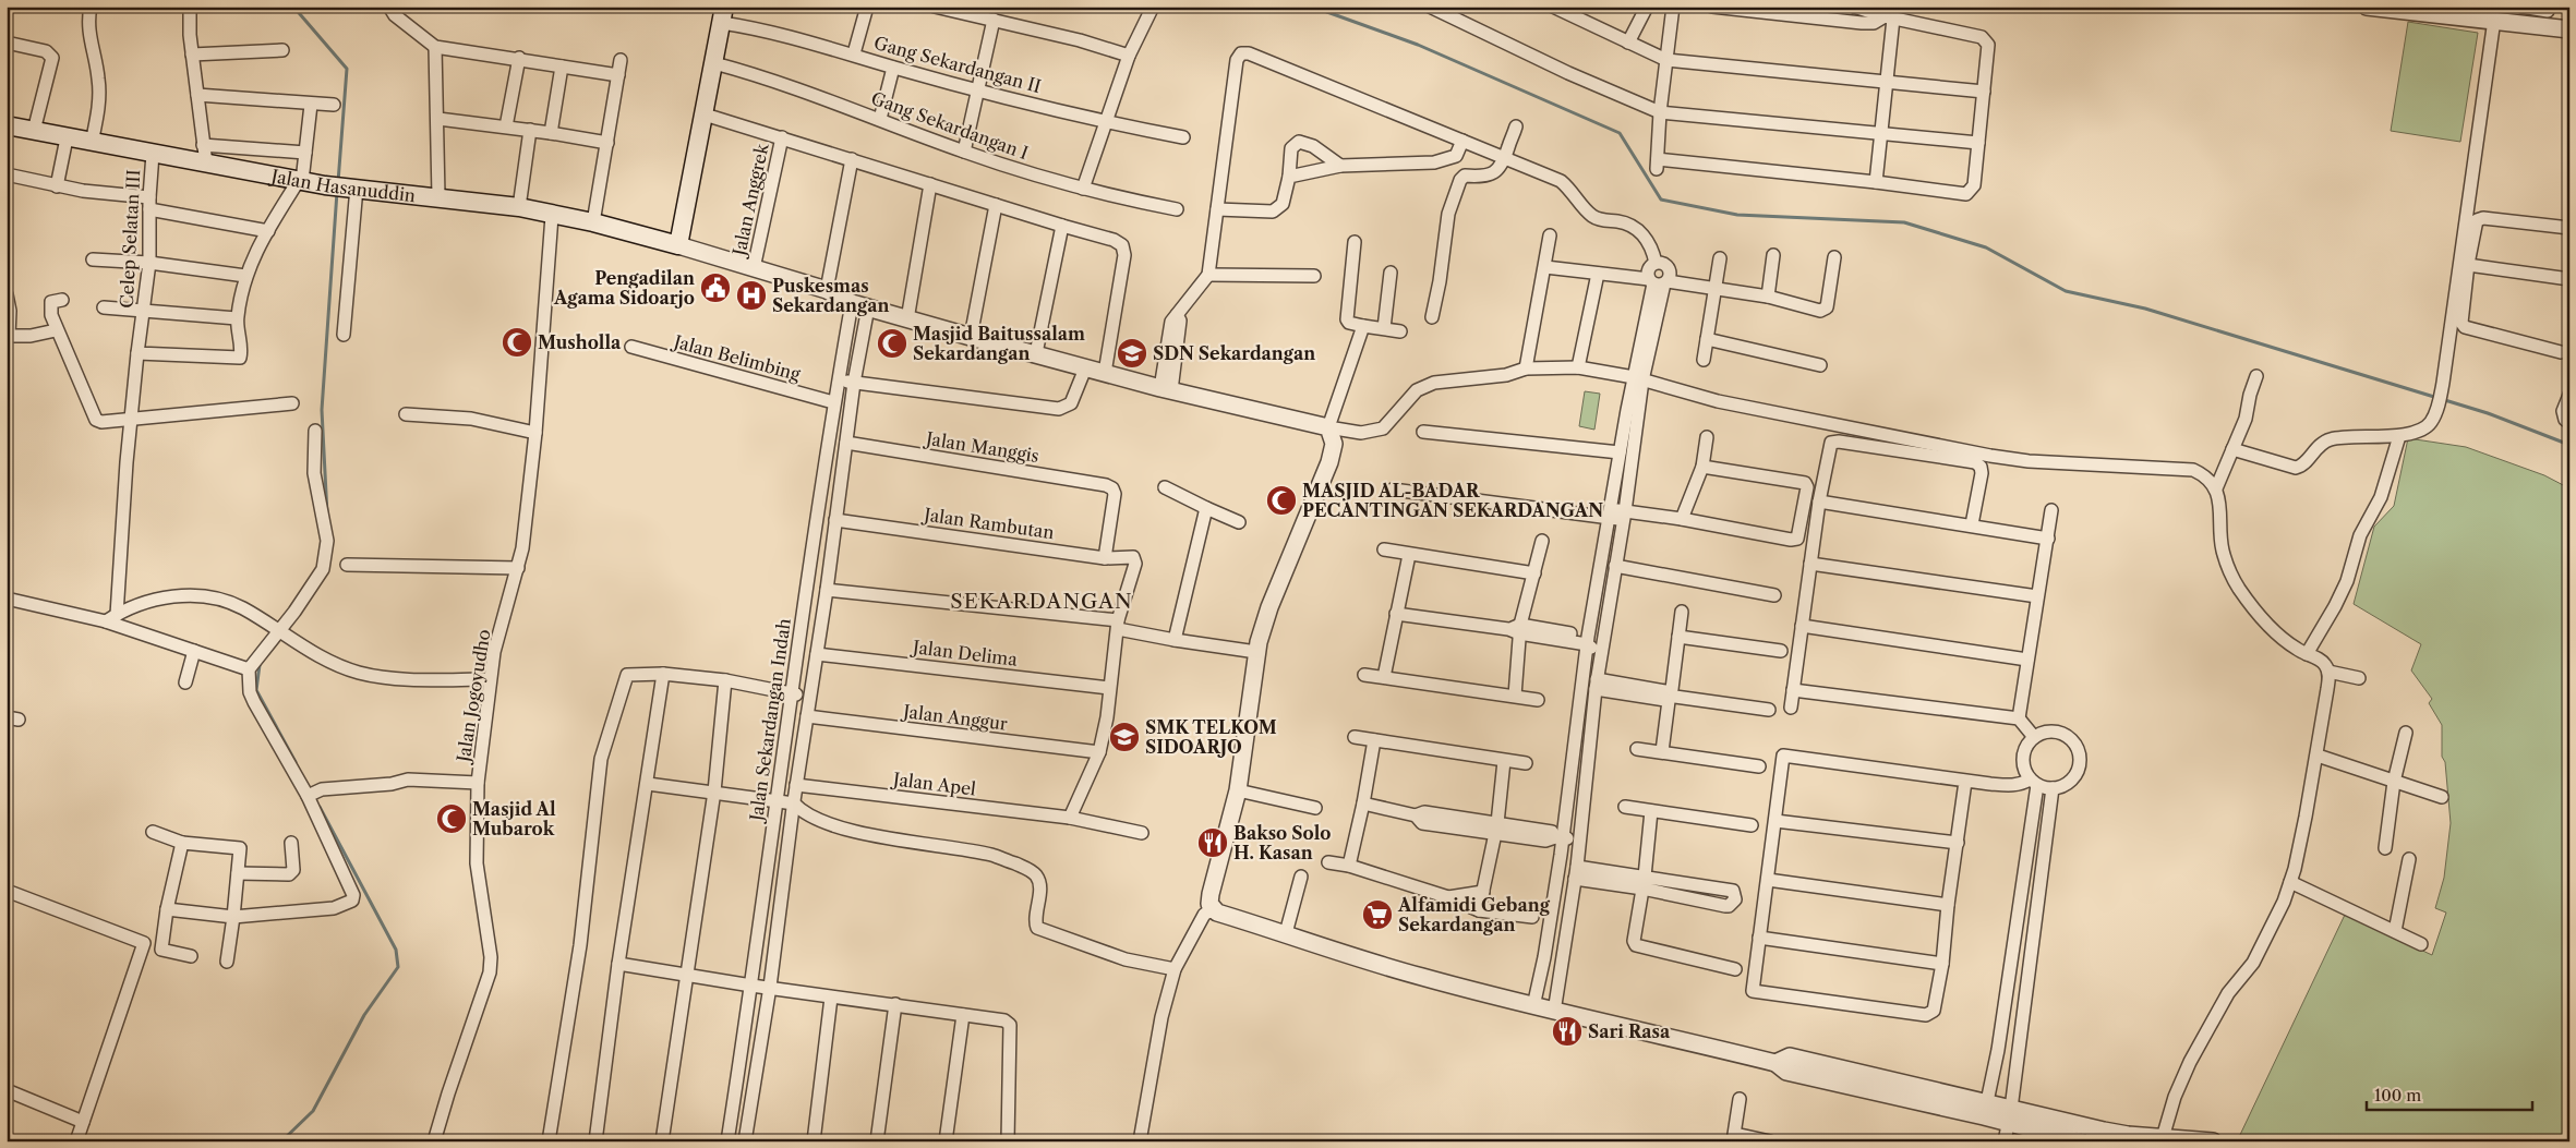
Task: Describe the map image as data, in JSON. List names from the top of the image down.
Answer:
{
  "streets": {
    "main road": ["Jalan Hasanuddin"],
    "street": [
      "Gang Sekardangan II",
      "Gang Sekardangan I",
      "Jalan Anggrek",
      "Celep Selatan III",
      "Jalan Belimbing",
      "Jalan Manggis",
      "Jalan Rambutan",
      "Jalan Delima",
      "Jalan Jogoyudho",
      "Jalan Anggur",
      "Jalan Sekardangan Indah",
      "Jalan Apel"
    ]
  },
  "crossings": [
    ["Jalan Hasanuddin", "Celep Selatan III"],
    ["Jalan Hasanuddin", "Jalan Jogoyudho"],
    ["Jalan Belimbing", "Jalan Sekardangan Indah"],
    ["Jalan Manggis", "Jalan Rambutan"],
    ["Jalan Manggis", "Jalan Sekardangan Indah"],
    ["Jalan Rambutan", "Jalan Sekardangan Indah"],
    ["Jalan Delima", "Jalan Sekardangan Indah"],
    ["Jalan Anggur", "Jalan Sekardangan Indah"],
    ["Jalan Sekardangan Indah", "Jalan Apel"]
  ],
  "districts": ["SEKARDANGAN"],
  "places": {
    "public building": ["Pengadilan Agama Sidoarjo"],
    "hospital": ["Puskesmas Sekardangan"],
    "mosque": [
      "Musholla",
      "Masjid Baitussalam Sekardangan",
      "MASJID AL-BADAR PECANTINGAN SEKARDANGAN",
      "Masjid Al Mubarok"
    ],
    "school or university": ["SDN Sekardangan", "SMK TELKOM SIDOARJO"],
    "restaurant": ["Bakso Solo H. Kasan", "Sari Rasa"],
    "supermarket": ["Alfamidi Gebang Sekardangan"]
  },
  "scale_bar": "100 m"
}
